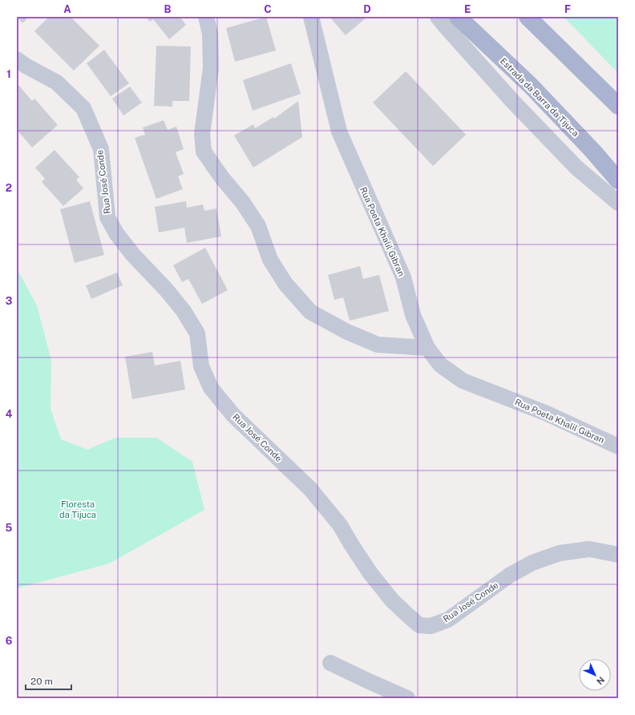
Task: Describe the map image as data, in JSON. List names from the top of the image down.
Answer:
{
  "streets": {
    "main road": ["Estrada da Barra da Tijuca"],
    "street": ["Rua José Conde", "Rua Poeta Khalil Gibran"]
  },
  "parks": ["Floresta da Tijuca"],
  "scale_bar": "20 m",
  "north": "bottom right",
  "grid": {
    "columns": [
      "A",
      "B",
      "C",
      "D",
      "E",
      "F"
    ],
    "rows": [
      "1",
      "2",
      "3",
      "4",
      "5",
      "6"
    ]
  }
}
